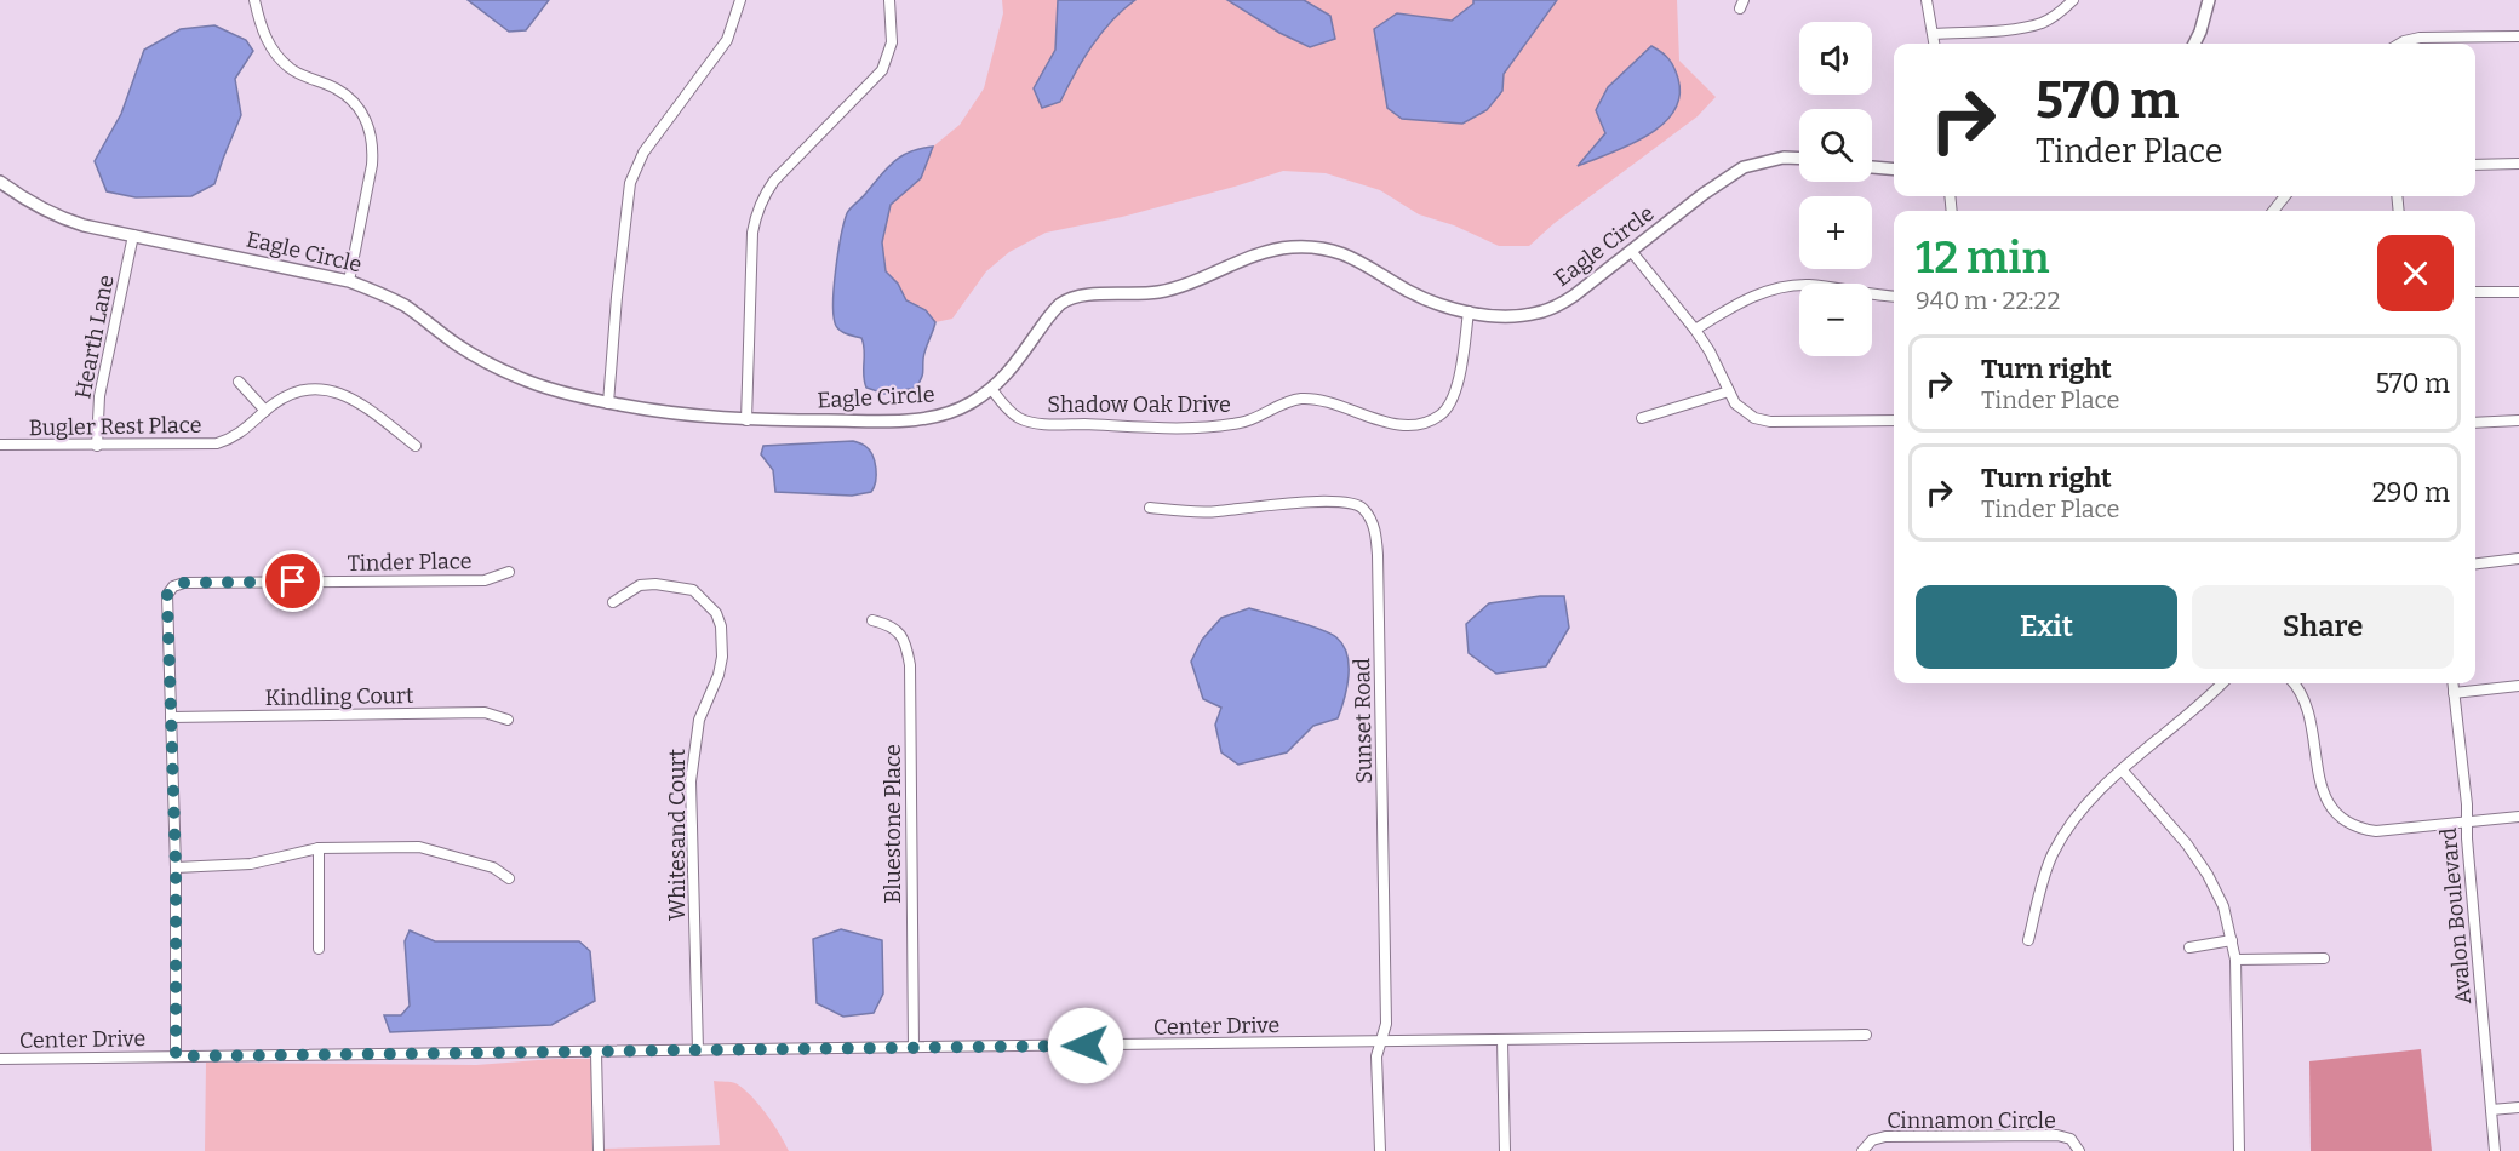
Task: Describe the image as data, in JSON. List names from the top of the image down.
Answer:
{
  "streets": {
    "street": [
      "Eagle Circle",
      "Hearth Lane",
      "Shadow Oak Drive",
      "Bugler Rest Place",
      "Tinder Place",
      "Kindling Court",
      "Sunset Road",
      "Bluestone Place",
      "Whitesand Court",
      "Avalon Boulevard",
      "Center Drive",
      "Cinnamon Circle"
    ]
  },
  "crossings": [
    ["Eagle Circle", "Hearth Lane"],
    ["Eagle Circle", "Shadow Oak Drive"],
    ["Hearth Lane", "Bugler Rest Place"],
    ["Tinder Place", "Kindling Court"],
    ["Tinder Place", "Center Drive"],
    ["Sunset Road", "Center Drive"],
    ["Bluestone Place", "Center Drive"],
    ["Whitesand Court", "Center Drive"]
  ],
  "page": {
    "map_buttons": ["+", "−"],
    "turn": ["570 m", "Tinder Place"],
    "heading": ["12 min", "940 m · 22:22"],
    "list": [
      {
        "name": "Turn right",
        "note": "Tinder Place",
        "value": "570 m"
      },
      {
        "name": "Turn right",
        "note": "Tinder Place",
        "value": "290 m"
      }
    ],
    "buttons": ["Exit", "Share"]
  }
}
